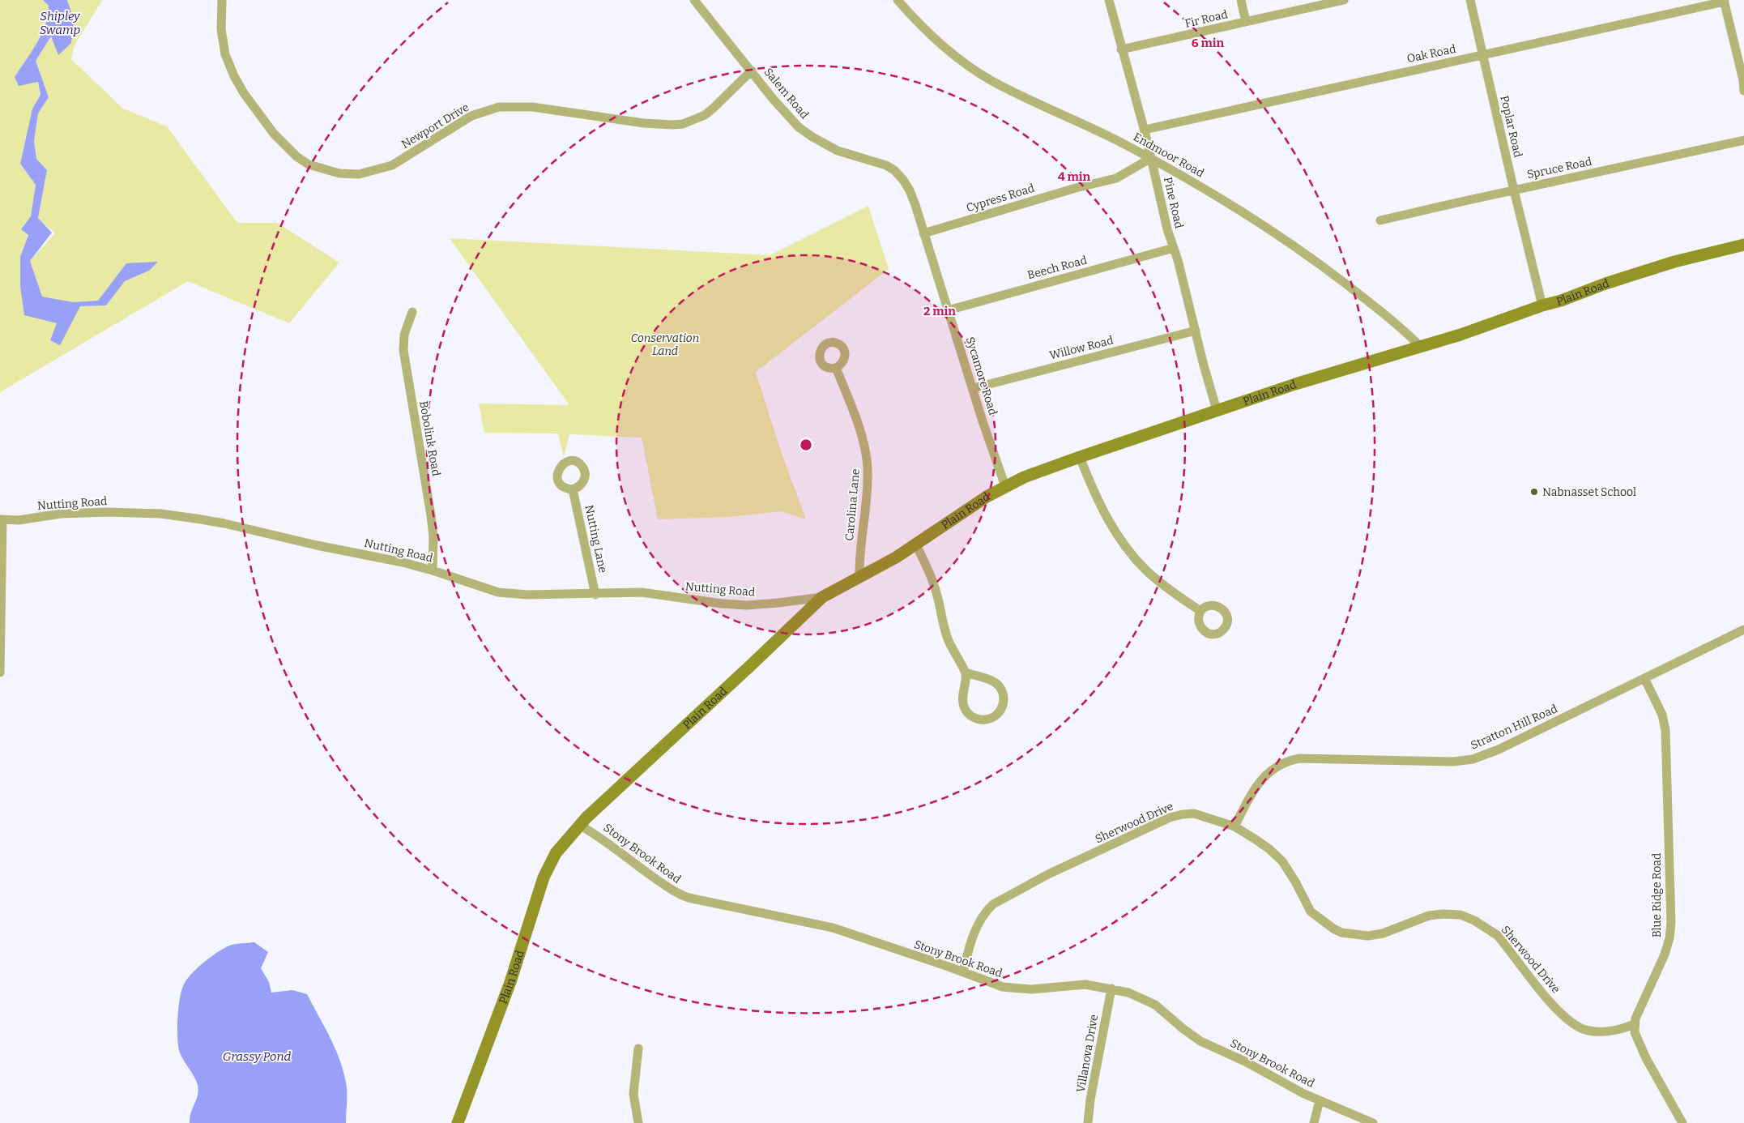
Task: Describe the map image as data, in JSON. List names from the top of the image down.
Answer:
{
  "streets": {
    "main road": ["Plain Road"],
    "street": [
      "Fir Road",
      "Oak Road",
      "Salem Road",
      "Newport Drive",
      "Poplar Road",
      "Endmoor Road",
      "Spruce Road",
      "Cypress Road",
      "Pine Road",
      "Beech Road",
      "Willow Road",
      "Sycamore Road",
      "Bobolink Road",
      "Nutting Road",
      "Carolina Lane",
      "Nutting Lane",
      "Stratton Hill Road",
      "Sherwood Drive",
      "Stony Brook Road",
      "Blue Ridge Road",
      "Villanova Drive"
    ]
  },
  "crossings": [
    ["Fir Road", "Pine Road"],
    ["Oak Road", "Poplar Road"],
    ["Oak Road", "Pine Road"],
    ["Salem Road", "Newport Drive"],
    ["Salem Road", "Sycamore Road"],
    ["Poplar Road", "Spruce Road"],
    ["Poplar Road", "Plain Road"],
    ["Endmoor Road", "Cypress Road"],
    ["Endmoor Road", "Pine Road"],
    ["Endmoor Road", "Plain Road"],
    ["Cypress Road", "Pine Road"],
    ["Cypress Road", "Sycamore Road"],
    ["Pine Road", "Beech Road"],
    ["Pine Road", "Plain Road"],
    ["Pine Road", "Willow Road"],
    ["Beech Road", "Sycamore Road"],
    ["Plain Road", "Sycamore Road"],
    ["Plain Road", "Nutting Road"],
    ["Plain Road", "Carolina Lane"],
    ["Plain Road", "Stony Brook Road"],
    ["Willow Road", "Sycamore Road"],
    ["Bobolink Road", "Nutting Road"],
    ["Nutting Road", "Nutting Lane"],
    ["Stratton Hill Road", "Sherwood Drive"],
    ["Stratton Hill Road", "Blue Ridge Road"],
    ["Sherwood Drive", "Stony Brook Road"],
    ["Sherwood Drive", "Blue Ridge Road"],
    ["Stony Brook Road", "Villanova Drive"]
  ],
  "water": ["Shipley Swamp", "Grassy Pond"],
  "parks": ["Conservation Land"],
  "places": ["Nabnasset School"],
  "rings": ["6 min", "4 min", "2 min"]
}
